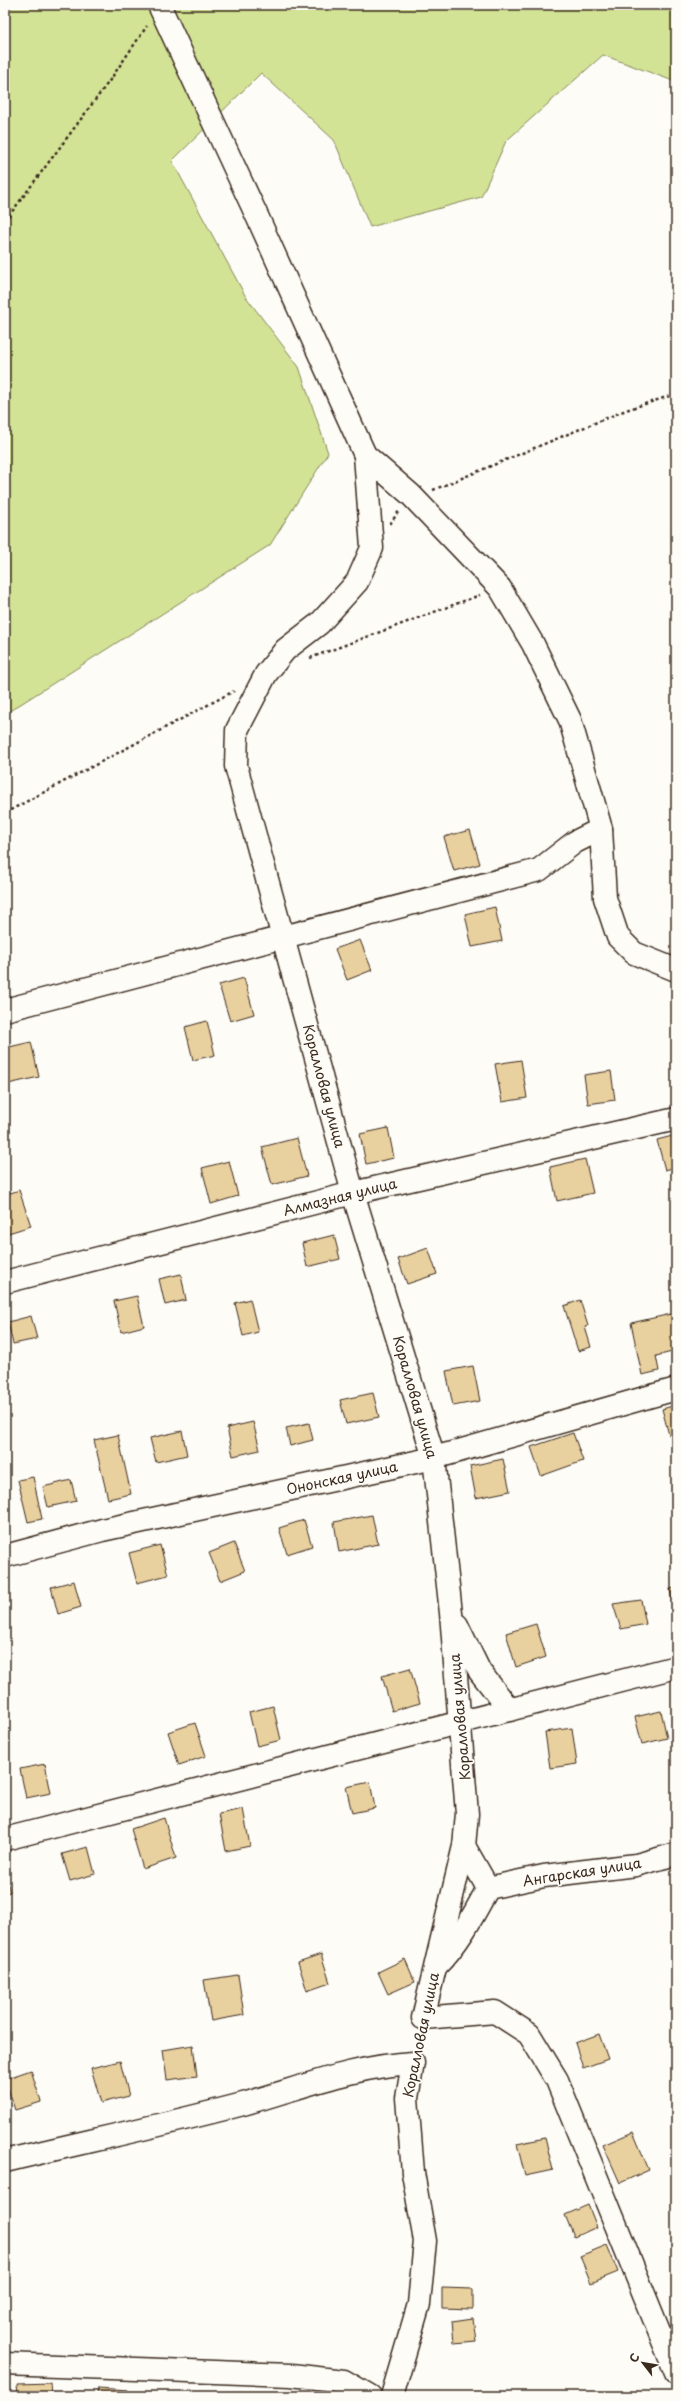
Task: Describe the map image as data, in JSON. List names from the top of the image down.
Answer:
{
  "streets": {
    "street": [
      "Коралловая улица",
      "Алмазная улица",
      "Ононская улица",
      "Ангарская улица"
    ]
  },
  "crossings": [
    ["Коралловая улица", "Алмазная улица"],
    ["Коралловая улица", "Ононская улица"]
  ],
  "north": "top left"
}
